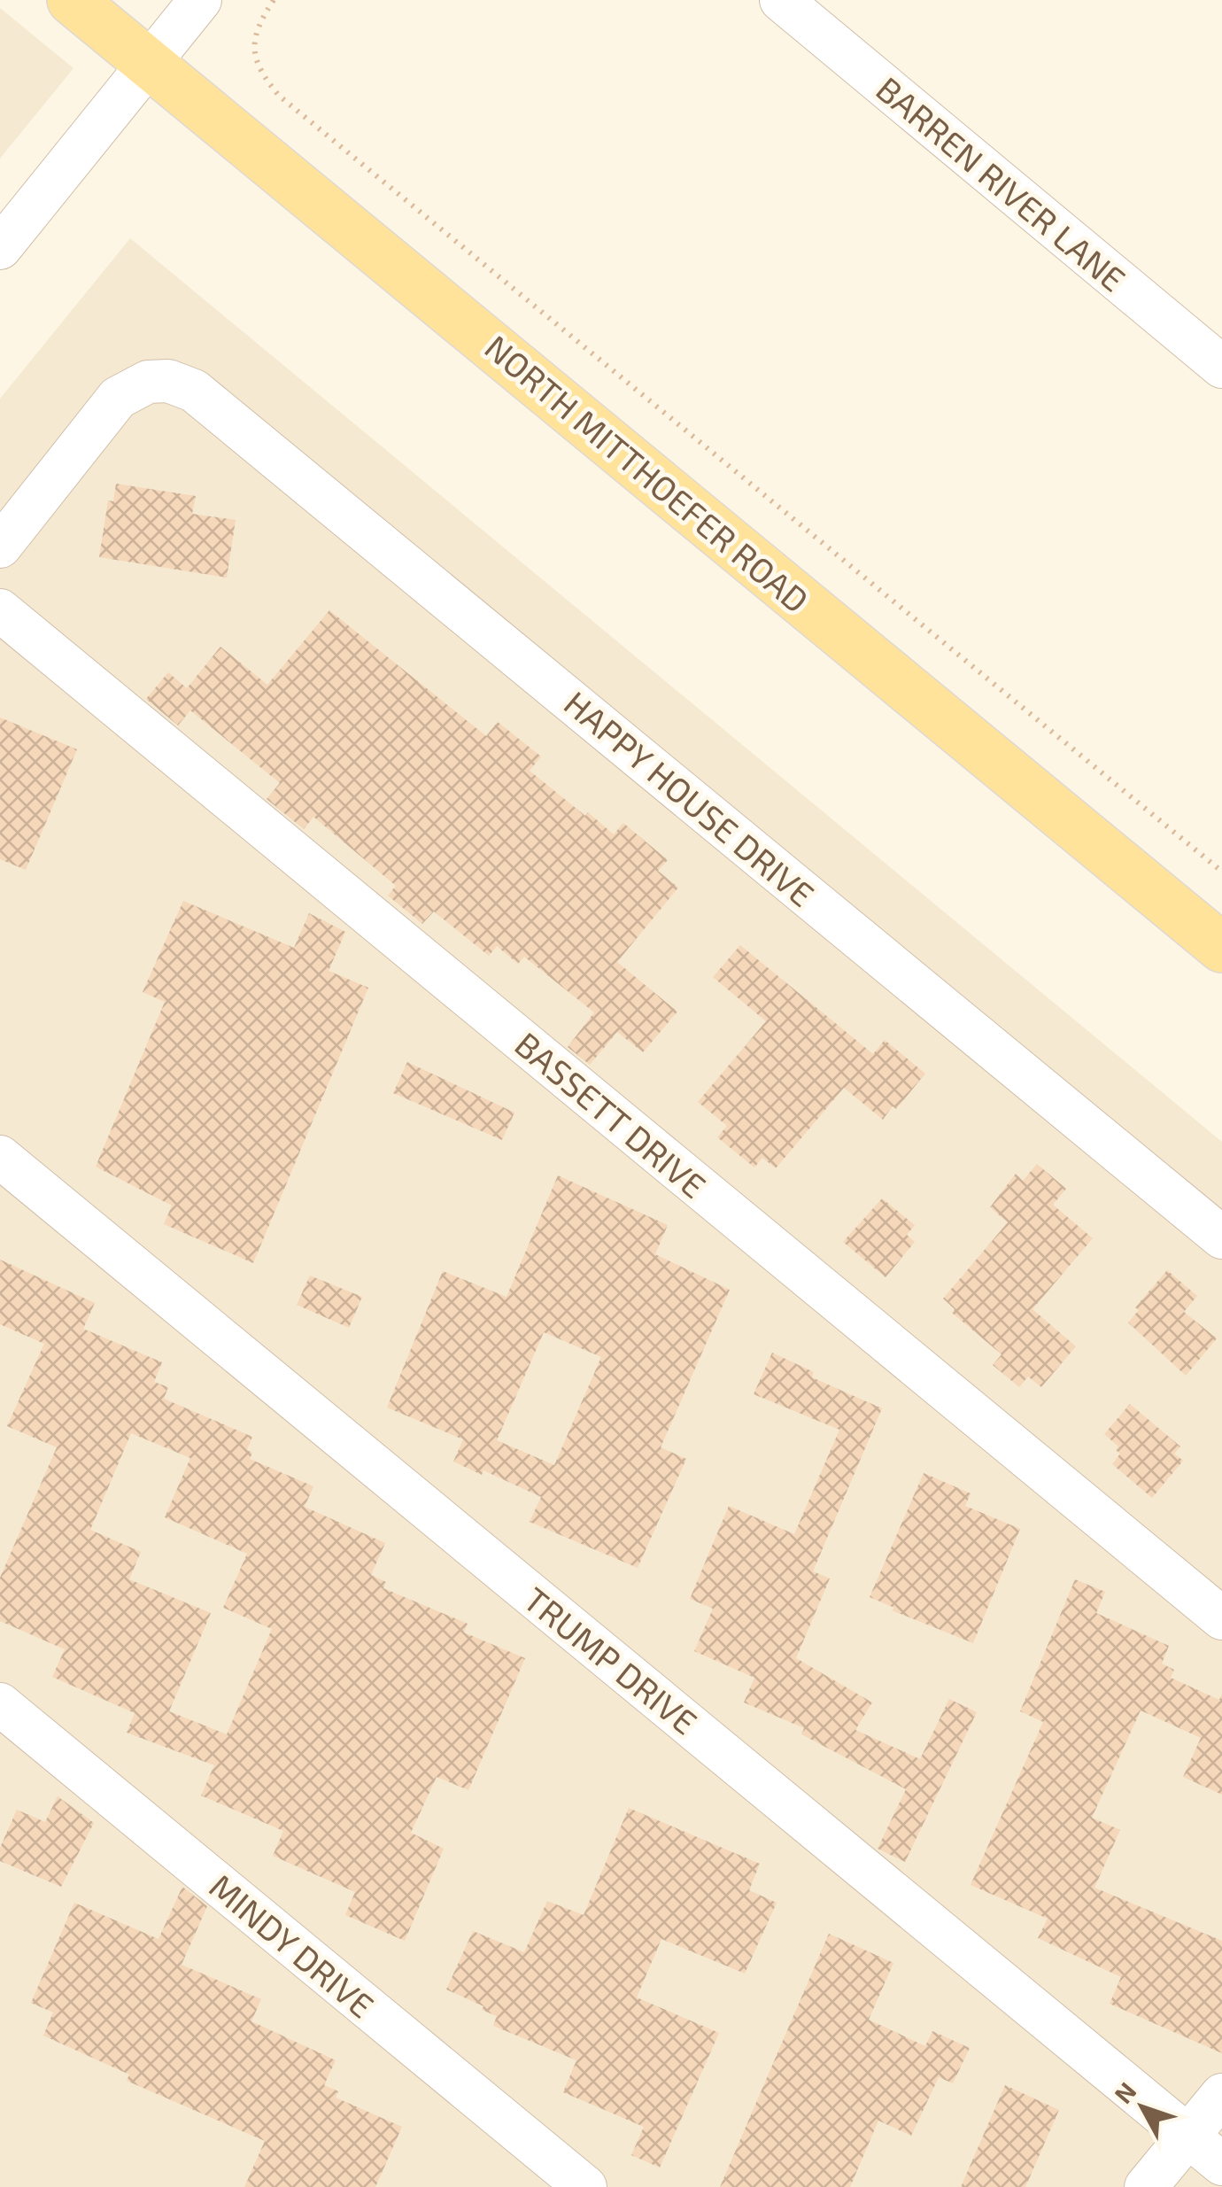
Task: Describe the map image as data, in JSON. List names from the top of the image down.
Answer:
{
  "streets": {
    "main road": ["NORTH MITTHOEFER ROAD"],
    "street": [
      "BARREN RIVER LANE",
      "HAPPY HOUSE DRIVE",
      "BASSETT DRIVE",
      "TRUMP DRIVE",
      "MINDY DRIVE"
    ]
  },
  "north": "top left"
}
